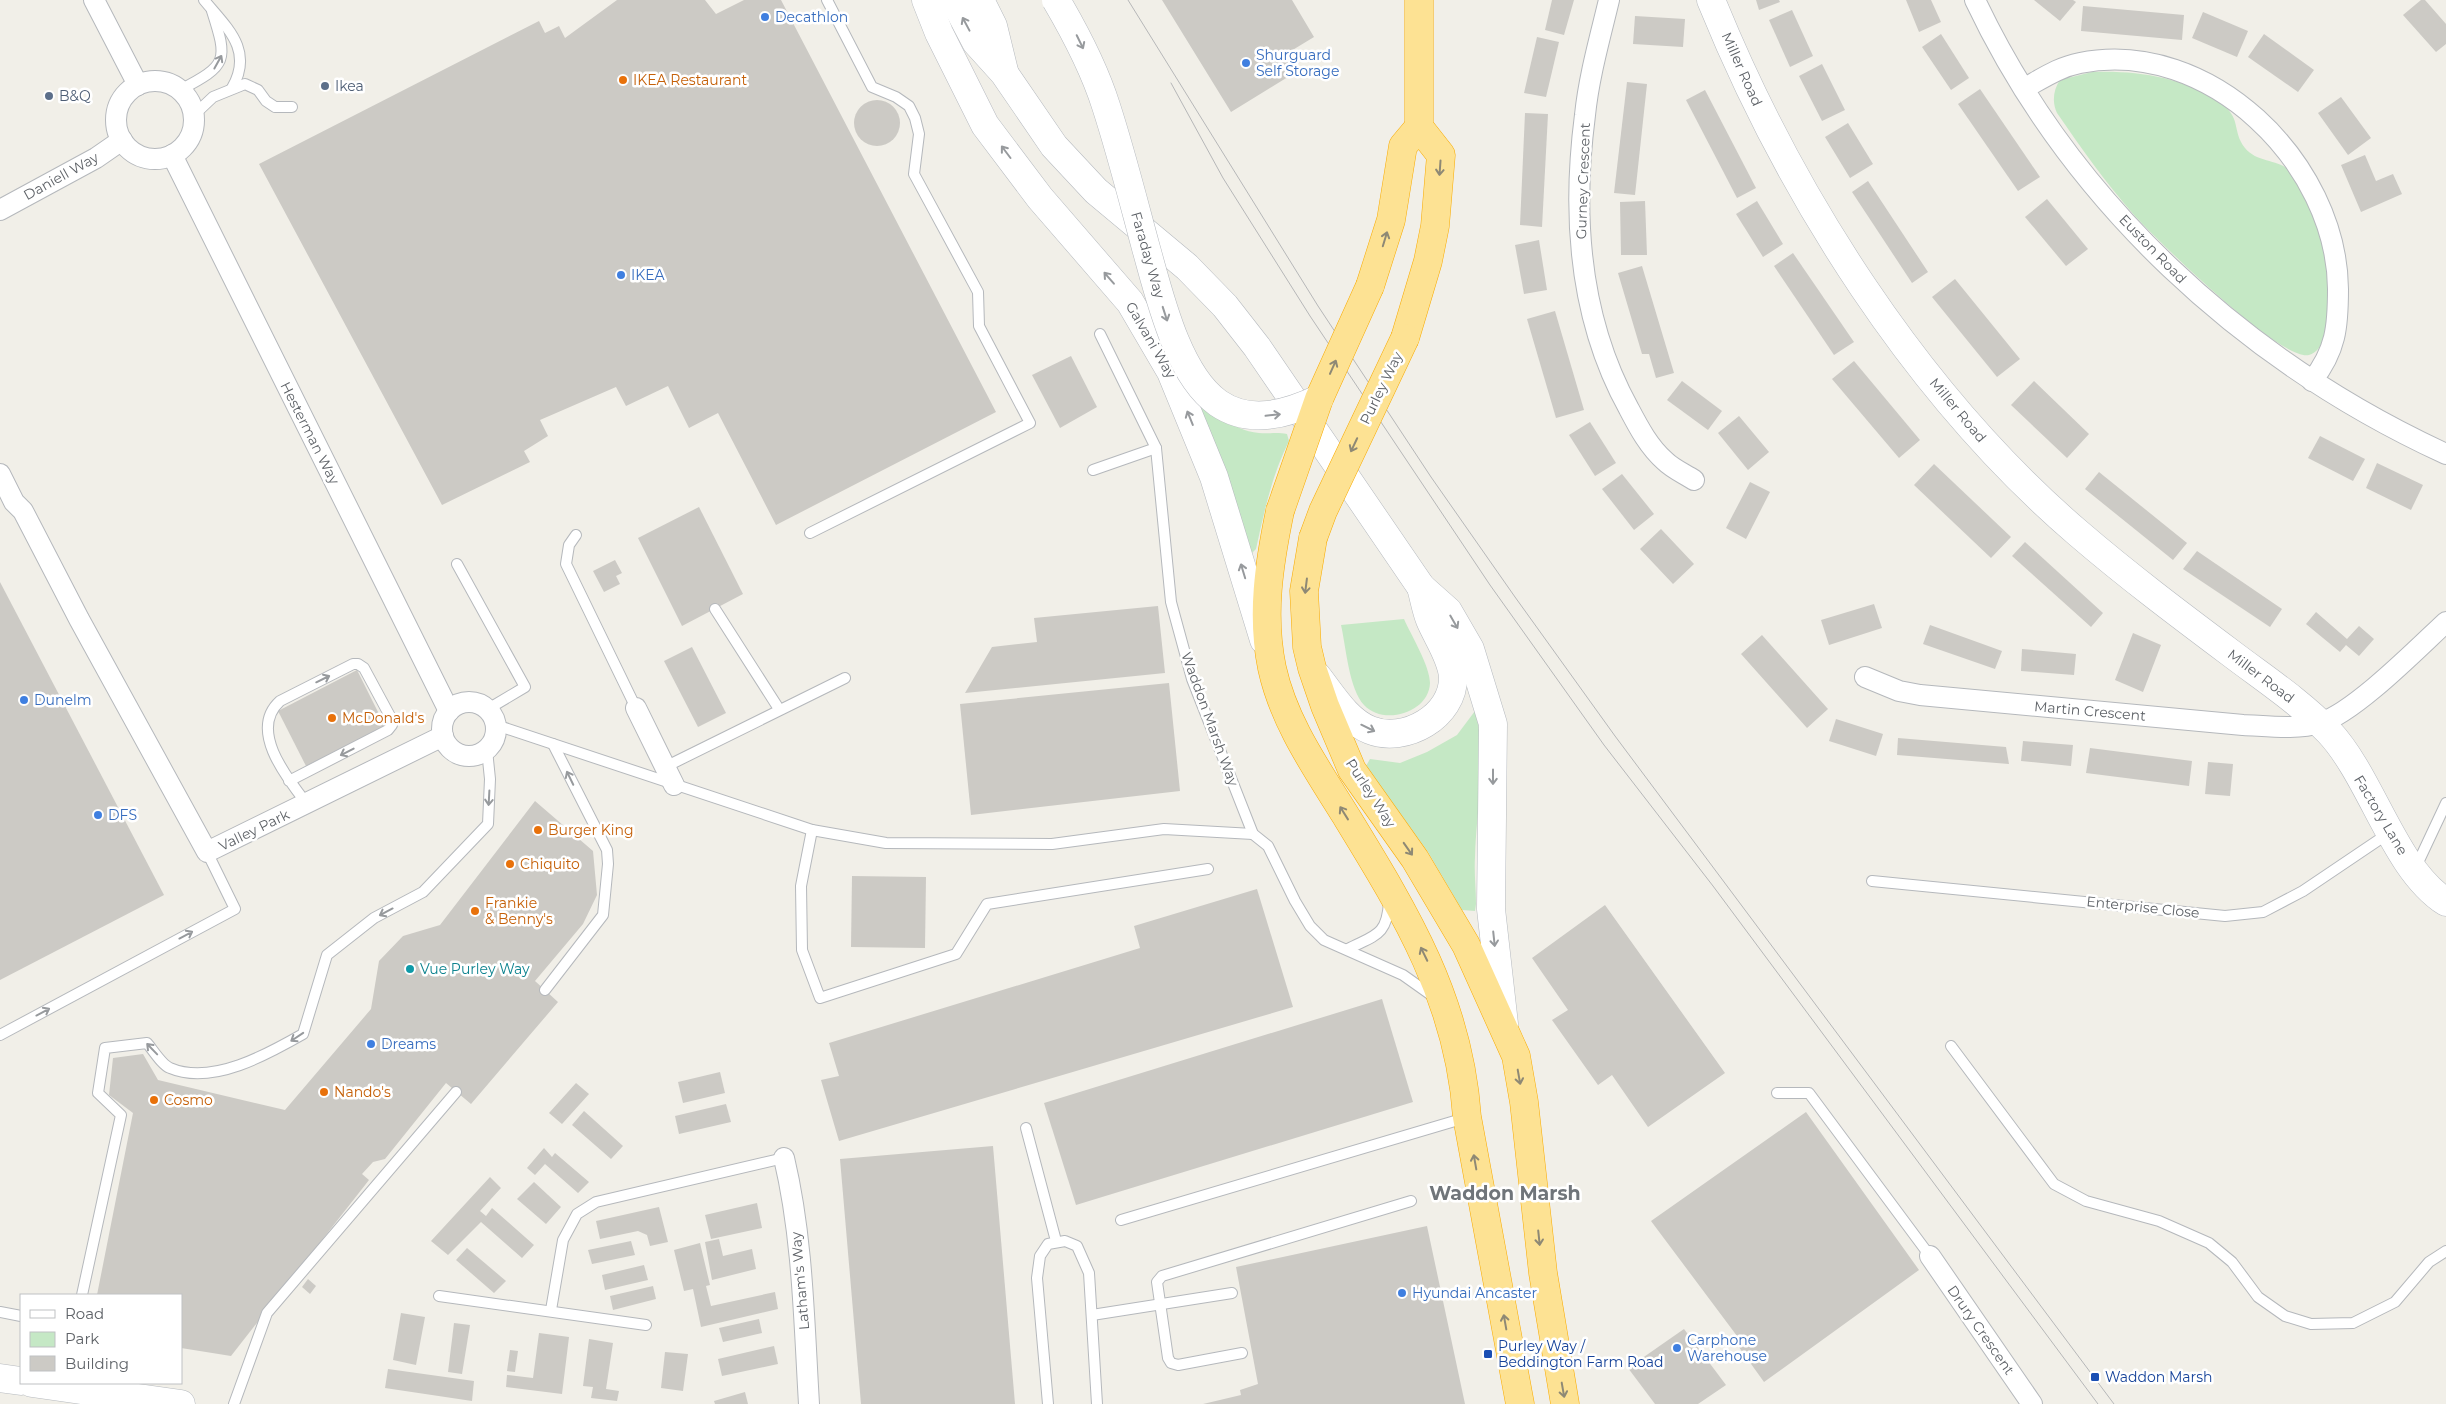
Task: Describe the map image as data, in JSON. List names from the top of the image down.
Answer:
{
  "streets": {
    "highway": ["Purley Way"],
    "street": [
      "Miller Road",
      "Daniell Way",
      "Gurney Crescent",
      "Euston Road",
      "Faraday Way",
      "Galvani Way",
      "Hesterman Way",
      "Martin Crescent",
      "Factory Lane",
      "Valley Park",
      "Latham's Way",
      "Drury Crescent"
    ],
    "lane": ["Waddon Marsh Way", "Enterprise Close"]
  },
  "crossings": [
    ["Miller Road", "Martin Crescent"],
    ["Miller Road", "Factory Lane"],
    ["Daniell Way", "Hesterman Way"],
    ["Hesterman Way", "Valley Park"],
    ["Martin Crescent", "Factory Lane"],
    ["Factory Lane", "Enterprise Close"]
  ],
  "districts": ["Waddon Marsh"],
  "places": {
    "other": [
      "Decathlon",
      "Shurguard Self Storage",
      "IKEA Restaurant",
      "Ikea",
      "B&Q",
      "IKEA",
      "Dunelm",
      "McDonald's",
      "DFS",
      "Burger King",
      "Chiquito",
      "Frankie & Benny's",
      "Vue Purley Way",
      "Dreams",
      "Nando's",
      "Cosmo",
      "Hyundai Ancaster",
      "Carphone Warehouse"
    ],
    "transit": ["Purley Way / Beddington Farm Road", "Waddon Marsh"]
  },
  "legend": ["Road", "Park", "Building"]
}
